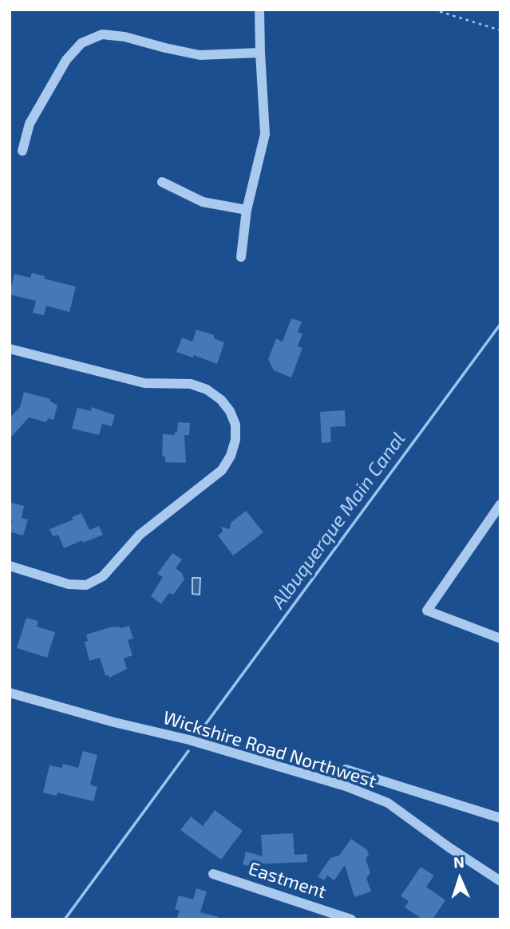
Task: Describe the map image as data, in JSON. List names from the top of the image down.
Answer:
{
  "streets": {
    "street": ["Wickshire Road Northwest", "Eastment"]
  },
  "water": ["Albuquerque Main Canal"],
  "north": "top"
}
